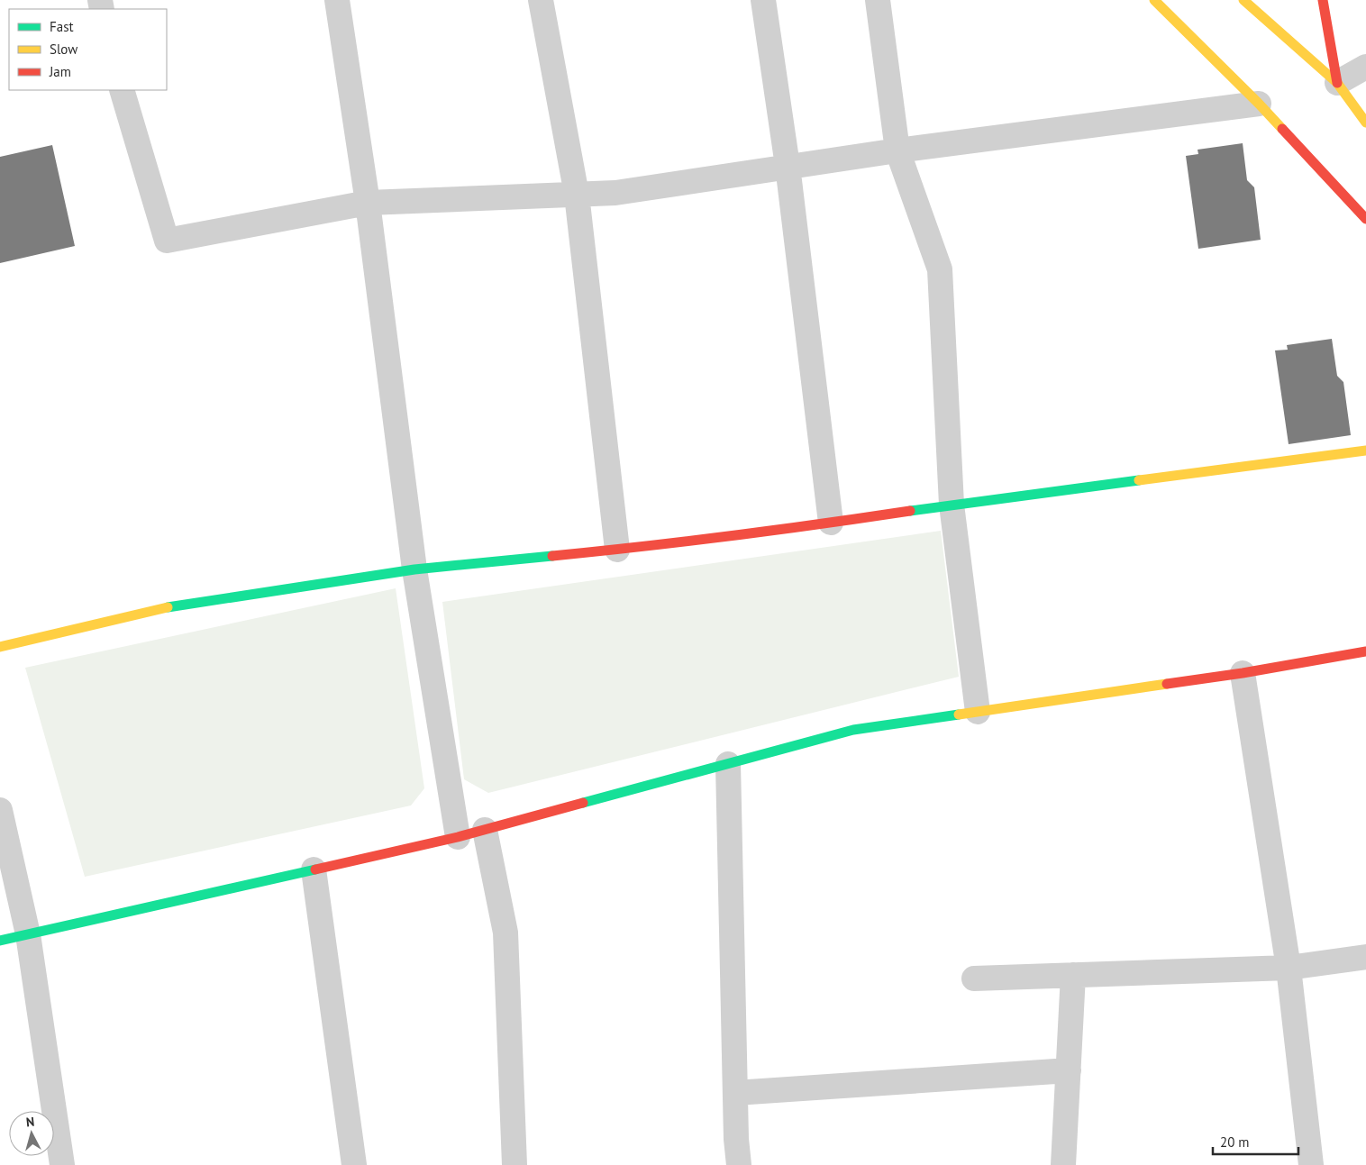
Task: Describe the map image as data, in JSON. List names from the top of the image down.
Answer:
{
  "legend": ["Fast", "Slow", "Jam"],
  "scale_bar": "20 m",
  "north": "top"
}
